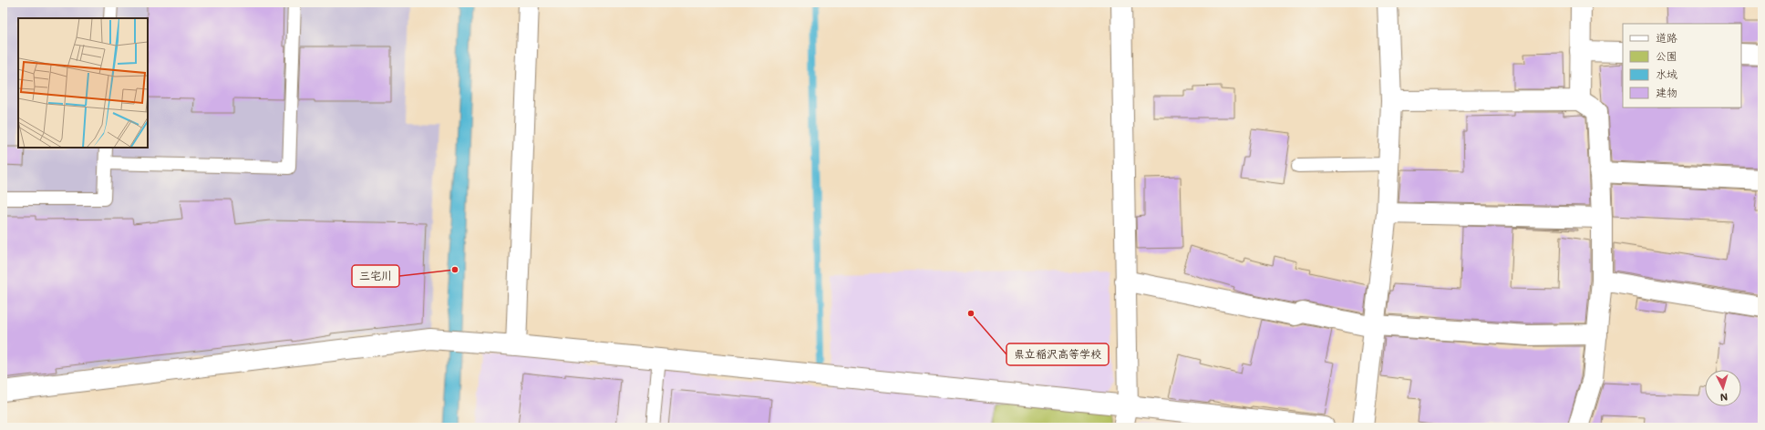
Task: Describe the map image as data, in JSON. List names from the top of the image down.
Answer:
{
  "places": ["三宅川", "県立稲沢高等学校"],
  "legend": [
    "道路",
    "公園",
    "水域",
    "建物"
  ],
  "north": "bottom"
}
